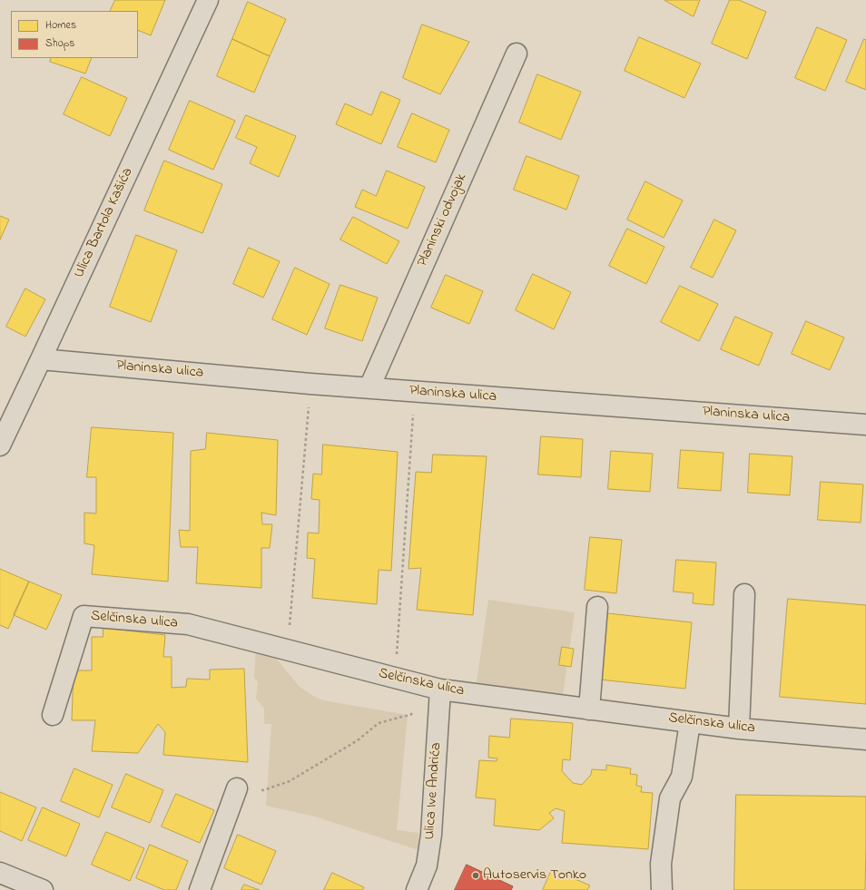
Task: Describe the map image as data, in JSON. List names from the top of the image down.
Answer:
{
  "streets": {
    "street": [
      "Planinski odvojak",
      "Ulica Bartola Kašića",
      "Planinska ulica",
      "Selčinska ulica",
      "Ulica Ive Andrića"
    ]
  },
  "crossings": [
    ["Planinski odvojak", "Planinska ulica"],
    ["Ulica Bartola Kašića", "Planinska ulica"],
    ["Selčinska ulica", "Ulica Ive Andrića"]
  ],
  "places": ["Autoservis Tonko"],
  "legend": ["Homes", "Shops"]
}
